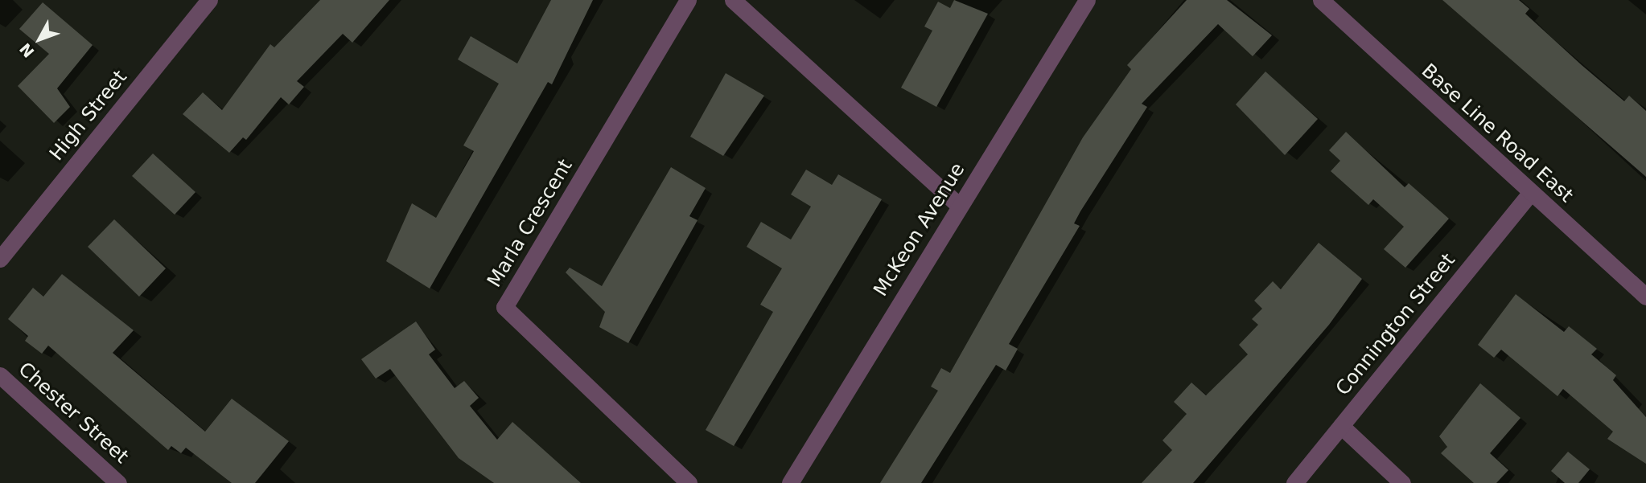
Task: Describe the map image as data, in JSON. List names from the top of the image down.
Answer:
{
  "streets": {
    "street": [
      "High Street",
      "Base Line Road East",
      "Marla Crescent",
      "McKeon Avenue",
      "Connington Street",
      "Chester Street"
    ]
  },
  "crossings": [
    ["Base Line Road East", "Connington Street"]
  ],
  "north": "bottom left"
}
